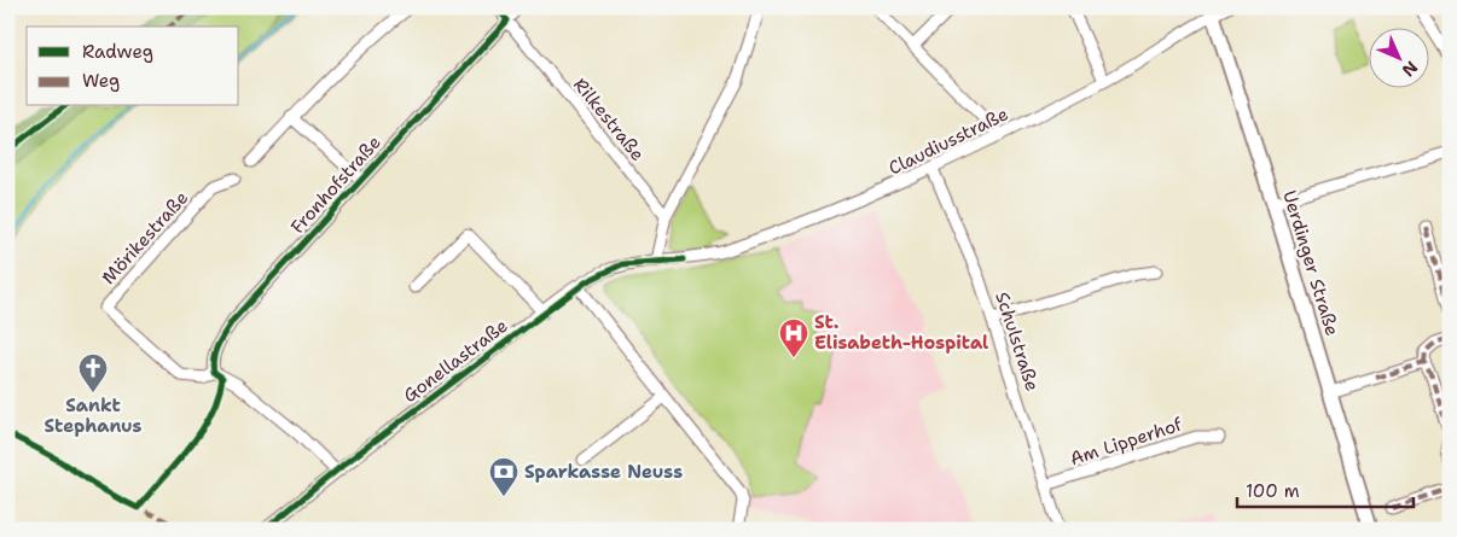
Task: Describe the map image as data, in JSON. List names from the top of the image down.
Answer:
{
  "streets": {
    "street": [
      "Rilkestraße",
      "Claudiusstraße",
      "Fronhofstraße",
      "Mörikestraße",
      "Uerdinger Straße",
      "Schulstraße",
      "Gonellastraße",
      "Am Lipperhof"
    ]
  },
  "crossings": [
    ["Rilkestraße", "Fronhofstraße"],
    ["Claudiusstraße", "Uerdinger Straße"],
    ["Claudiusstraße", "Schulstraße"],
    ["Claudiusstraße", "Gonellastraße"],
    ["Fronhofstraße", "Mörikestraße"],
    ["Schulstraße", "Am Lipperhof"]
  ],
  "places": {
    "hospital": ["St. Elisabeth-Hospital"],
    "church": ["Sankt Stephanus"],
    "bank": ["Sparkasse Neuss"]
  },
  "legend": ["Radweg", "Weg"],
  "scale_bar": "100 m",
  "north": "bottom right"
}
